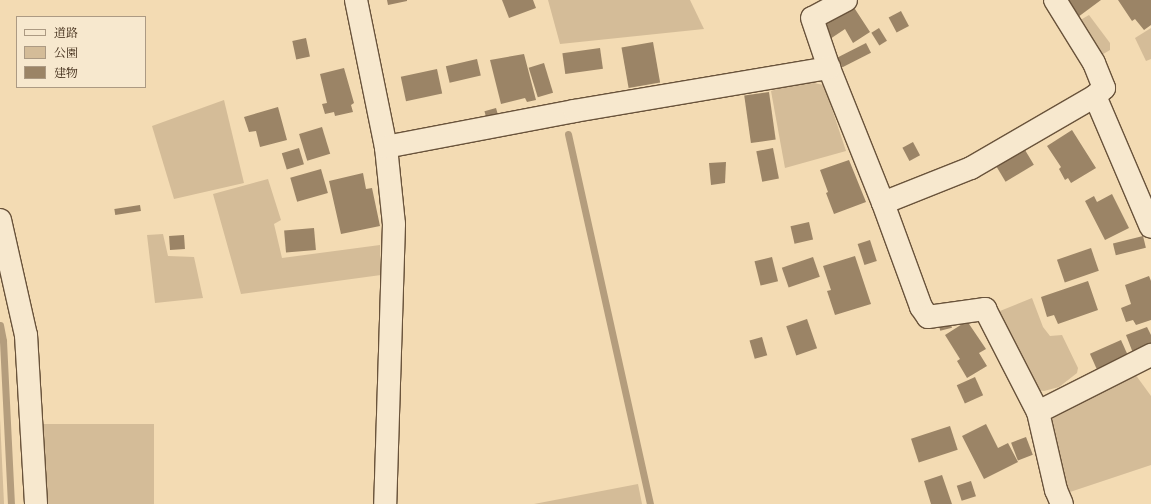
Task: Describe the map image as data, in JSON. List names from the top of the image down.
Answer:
{
  "legend": ["道路", "公園", "建物"]
}
